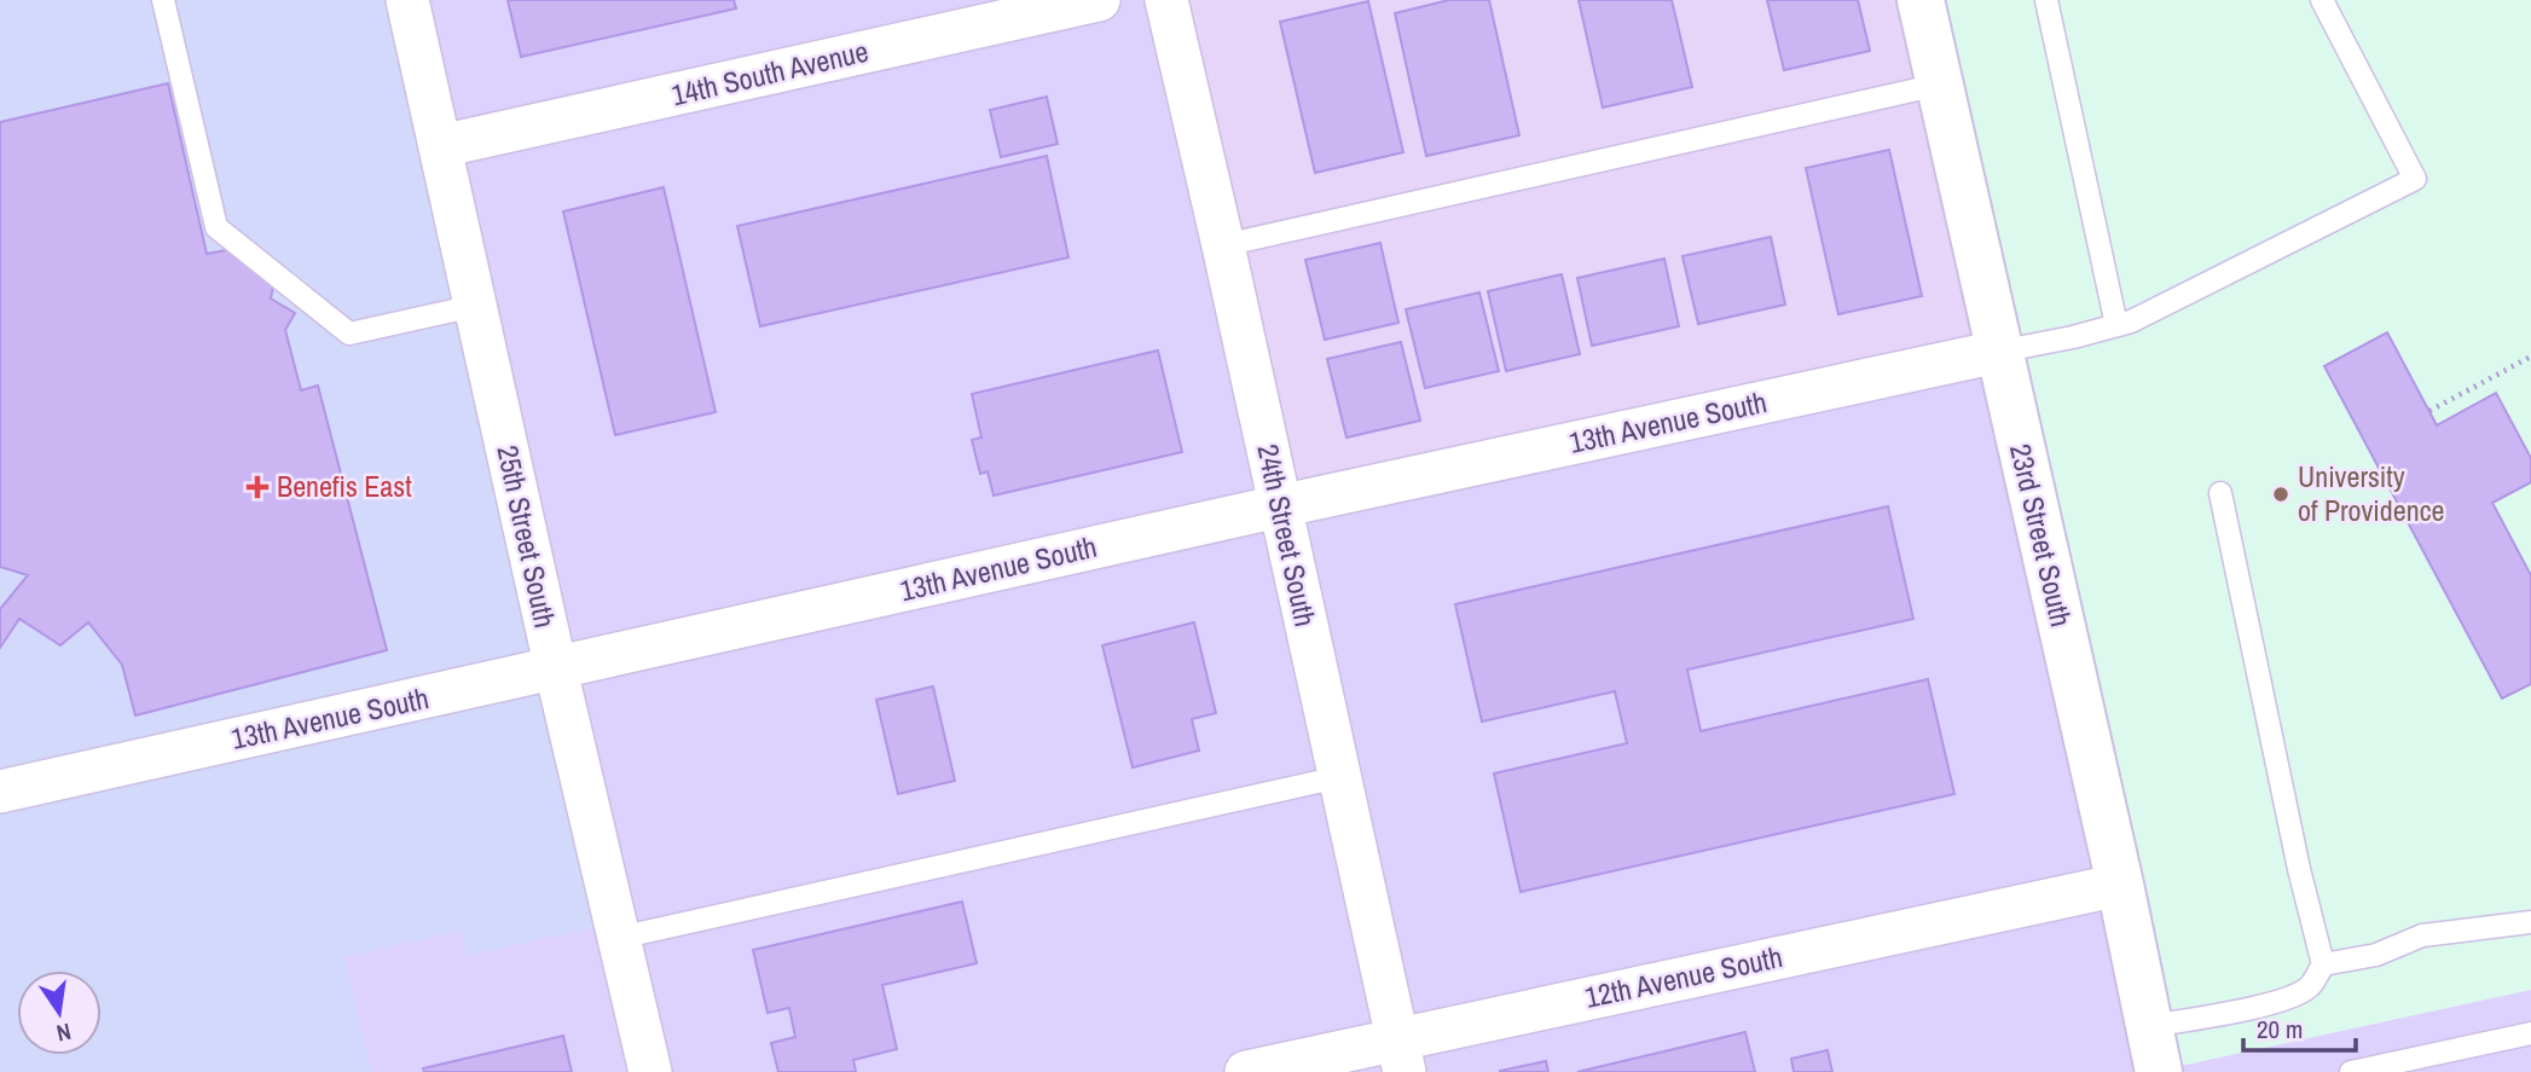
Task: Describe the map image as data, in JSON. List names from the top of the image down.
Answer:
{
  "streets": {
    "street": [
      "14th South Avenue",
      "13th Avenue South",
      "24th Street South",
      "23rd Street South",
      "25th Street South",
      "12th Avenue South"
    ]
  },
  "crossings": [
    ["14th South Avenue", "25th Street South"],
    ["13th Avenue South", "24th Street South"],
    ["13th Avenue South", "23rd Street South"],
    ["13th Avenue South", "25th Street South"],
    ["24th Street South", "12th Avenue South"],
    ["23rd Street South", "12th Avenue South"]
  ],
  "places": {
    "health": ["Benefis East"],
    "other": ["University of Providence"]
  },
  "scale_bar": "20 m",
  "north": "bottom"
}
